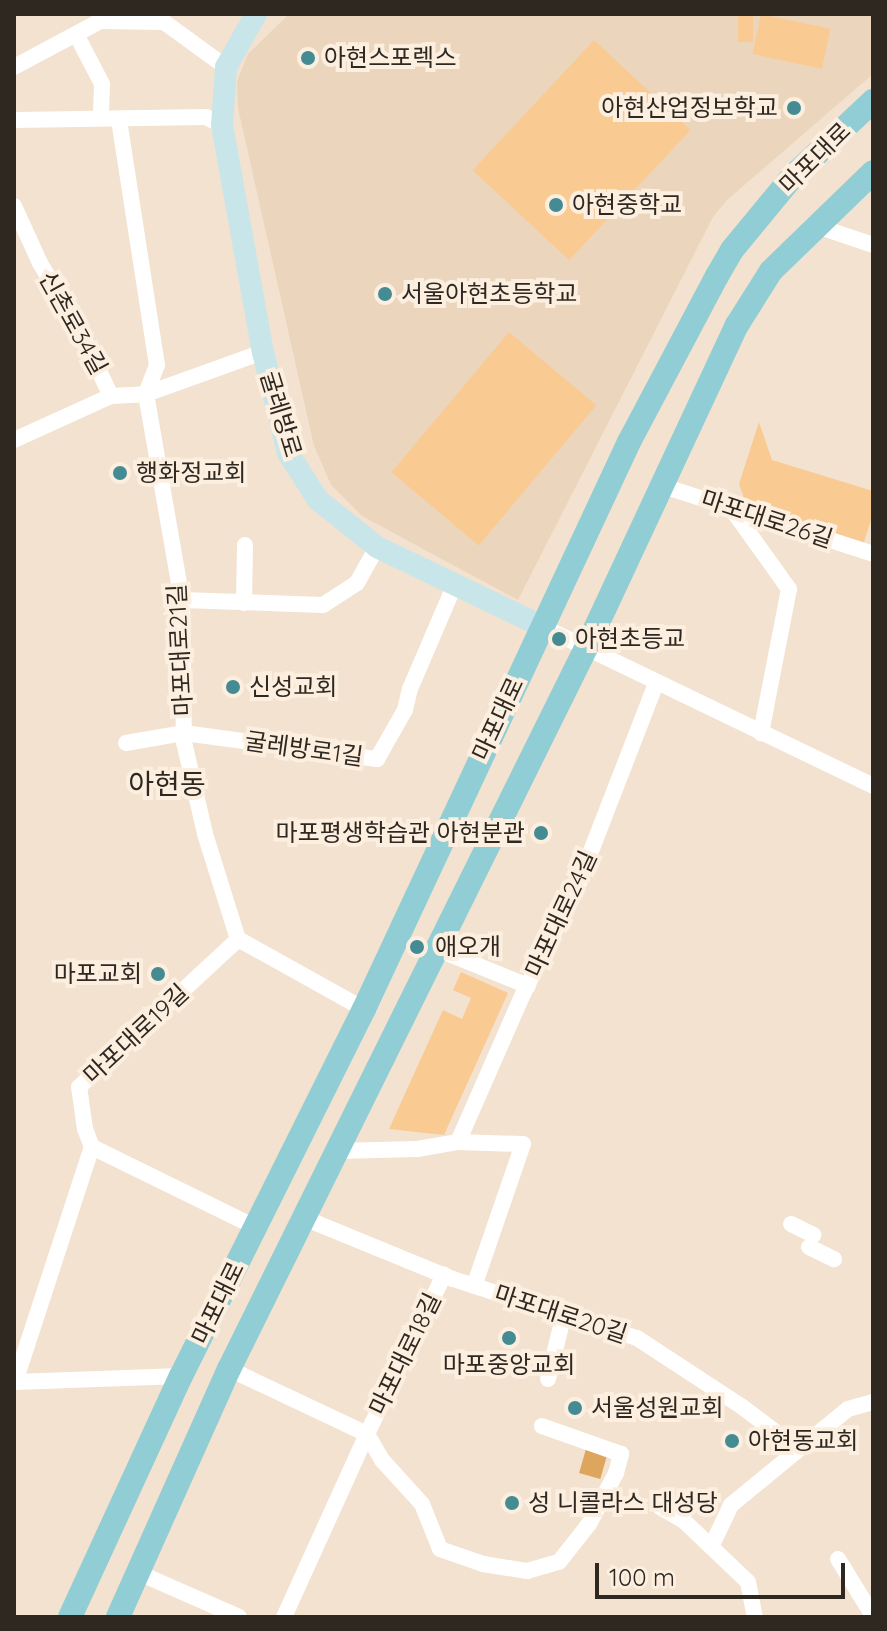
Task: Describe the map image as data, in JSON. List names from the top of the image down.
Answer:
{
  "streets": {
    "main road": ["마포대로"],
    "street": [
      "신촌로34길",
      "굴레방로",
      "마포대로26길",
      "마포대로21길",
      "굴레방로1길",
      "마포대로24길",
      "마포대로19길",
      "마포대로20길",
      "마포대로18길"
    ]
  },
  "crossings": [
    ["마포대로", "굴레방로"],
    ["마포대로", "마포대로26길"],
    ["마포대로", "마포대로20길"],
    ["마포대로", "마포대로18길"],
    ["굴레방로", "굴레방로1길"],
    ["마포대로21길", "굴레방로1길"],
    ["마포대로21길", "마포대로19길"],
    ["마포대로20길", "마포대로18길"]
  ],
  "districts": ["아현동"],
  "places": [
    "아현스포렉스",
    "아현산업정보학교",
    "아현중학교",
    "서울아현초등학교",
    "행화정교회",
    "아현초등교",
    "신성교회",
    "마포평생학습관 아현분관",
    "애오개",
    "마포교회",
    "마포중앙교회",
    "서울성원교회",
    "아현동교회",
    "성 니콜라스 대성당"
  ],
  "scale_bar": "100 m"
}
